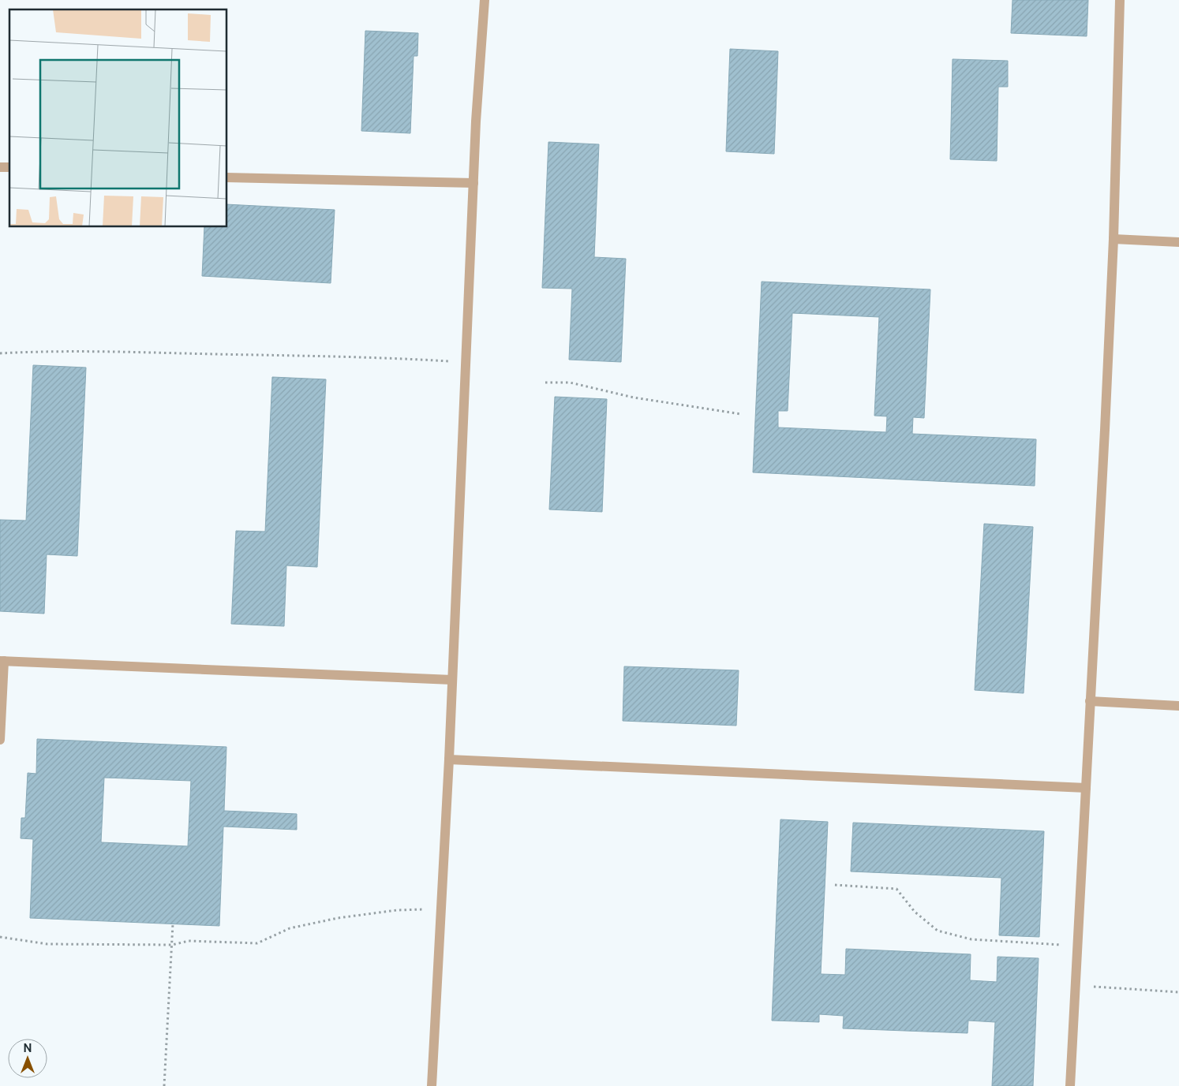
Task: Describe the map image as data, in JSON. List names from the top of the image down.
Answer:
{
  "north": "top"
}
